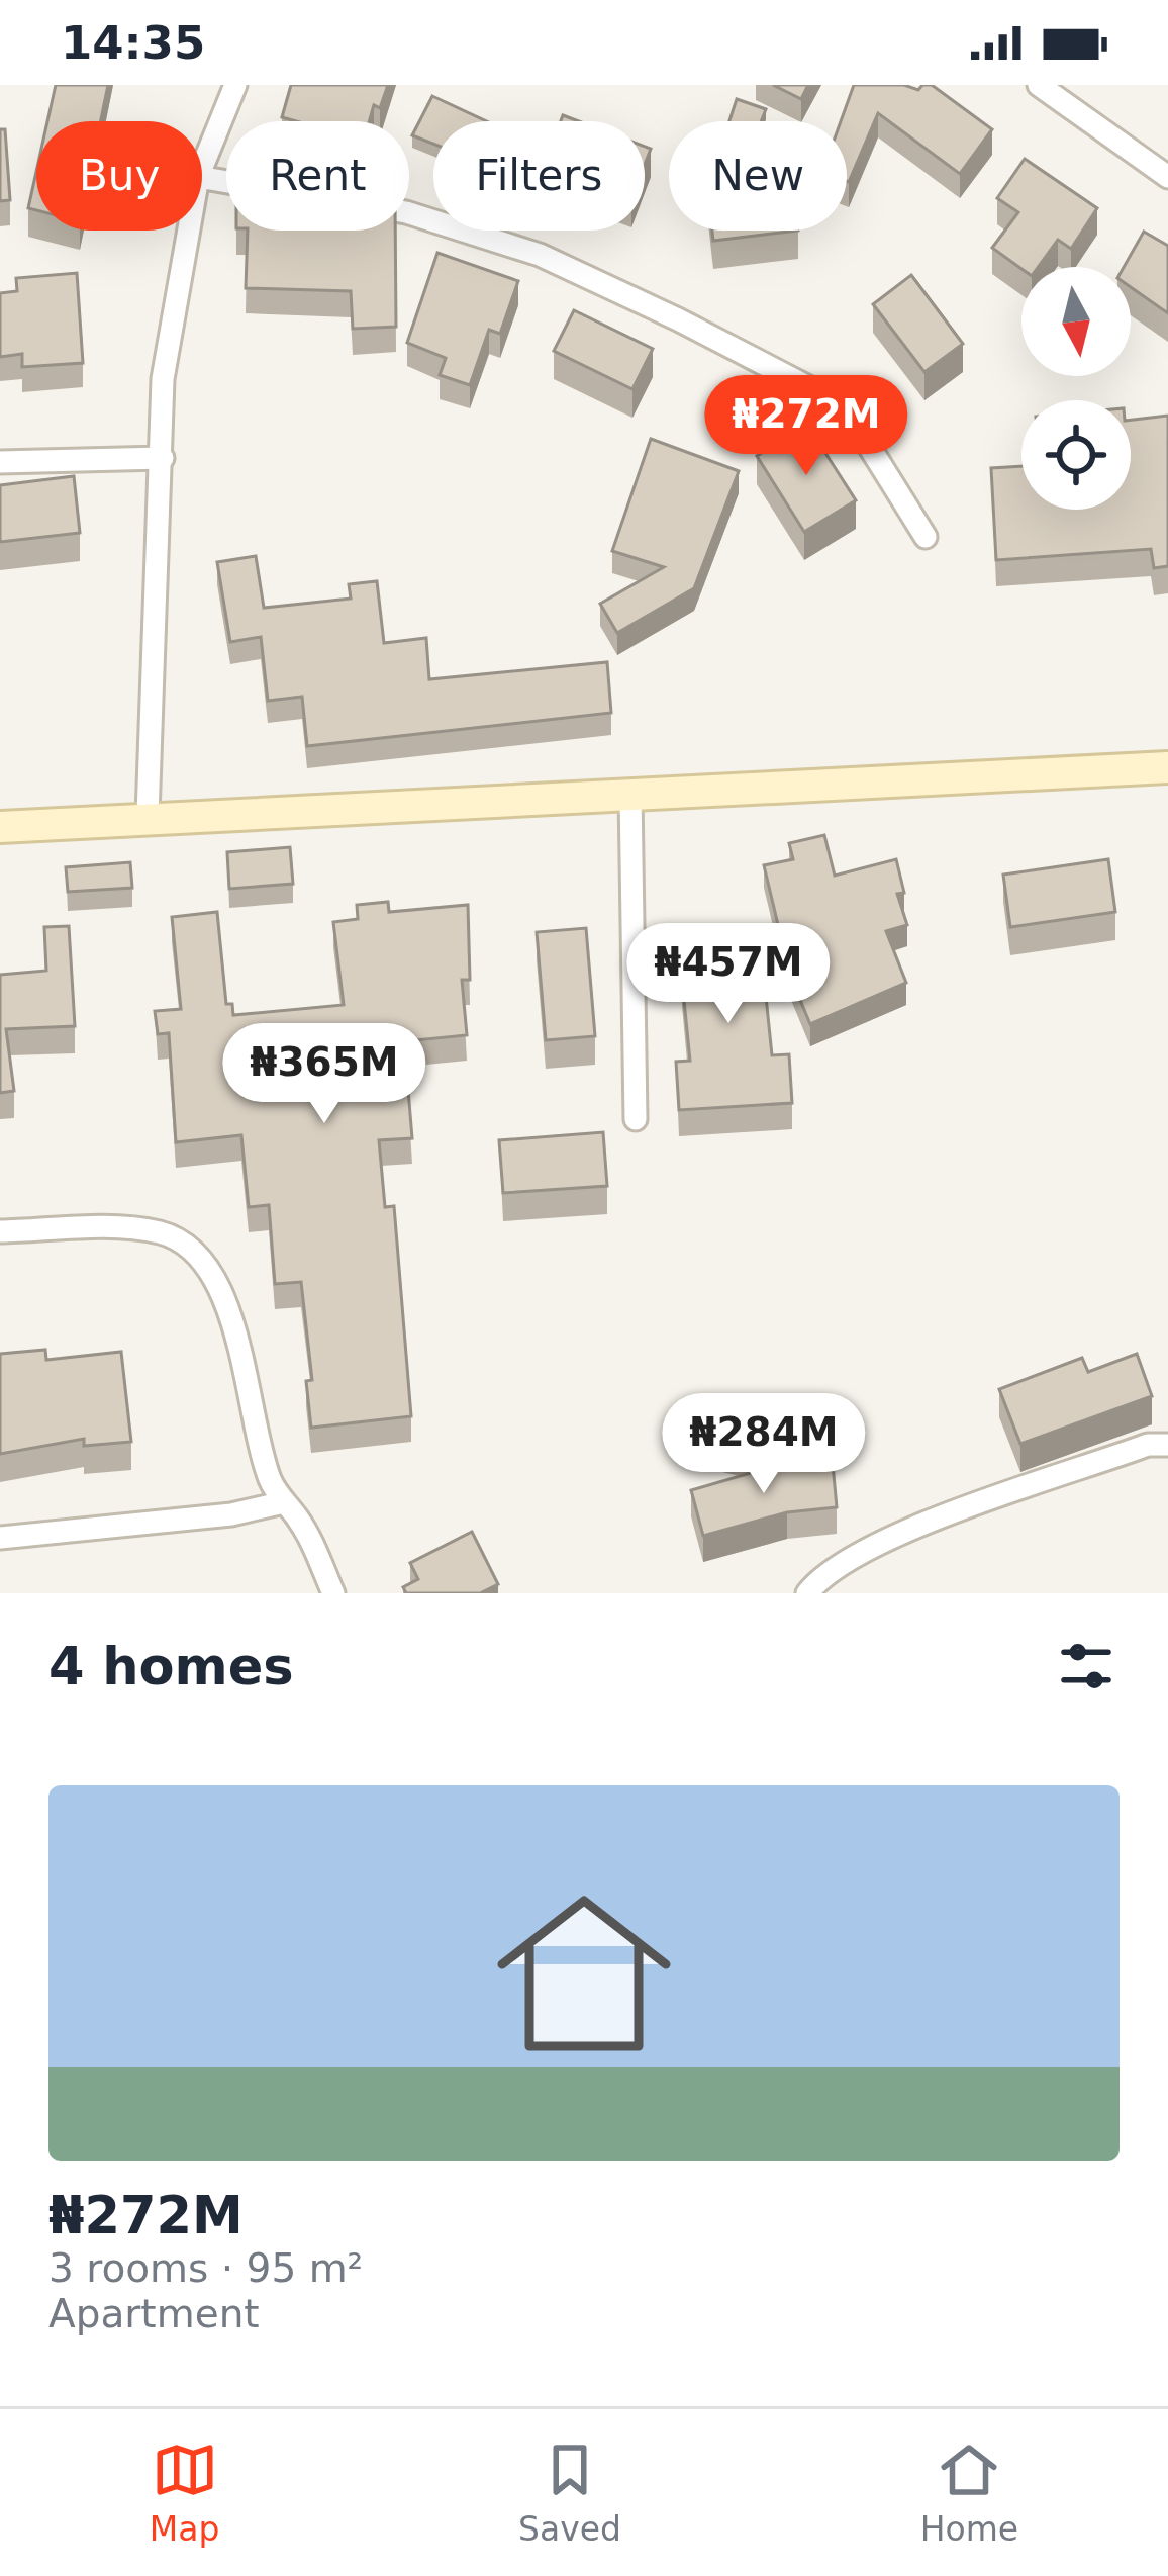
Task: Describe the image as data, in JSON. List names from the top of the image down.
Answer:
{
  "north": "bottom",
  "page": {
    "status": "14:35",
    "chip": [
      "Buy",
      "Rent",
      "Filters",
      "New"
    ],
    "price": [
      "₦272M",
      "₦457M",
      "₦365M",
      "₦284M"
    ],
    "heading": "4 homes",
    "list": [
      {
        "name": "₦272M",
        "note": "3 rooms · 95 m² · Apartment"
      }
    ],
    "tabs": ["Map", "Saved", "Home"]
  }
}
